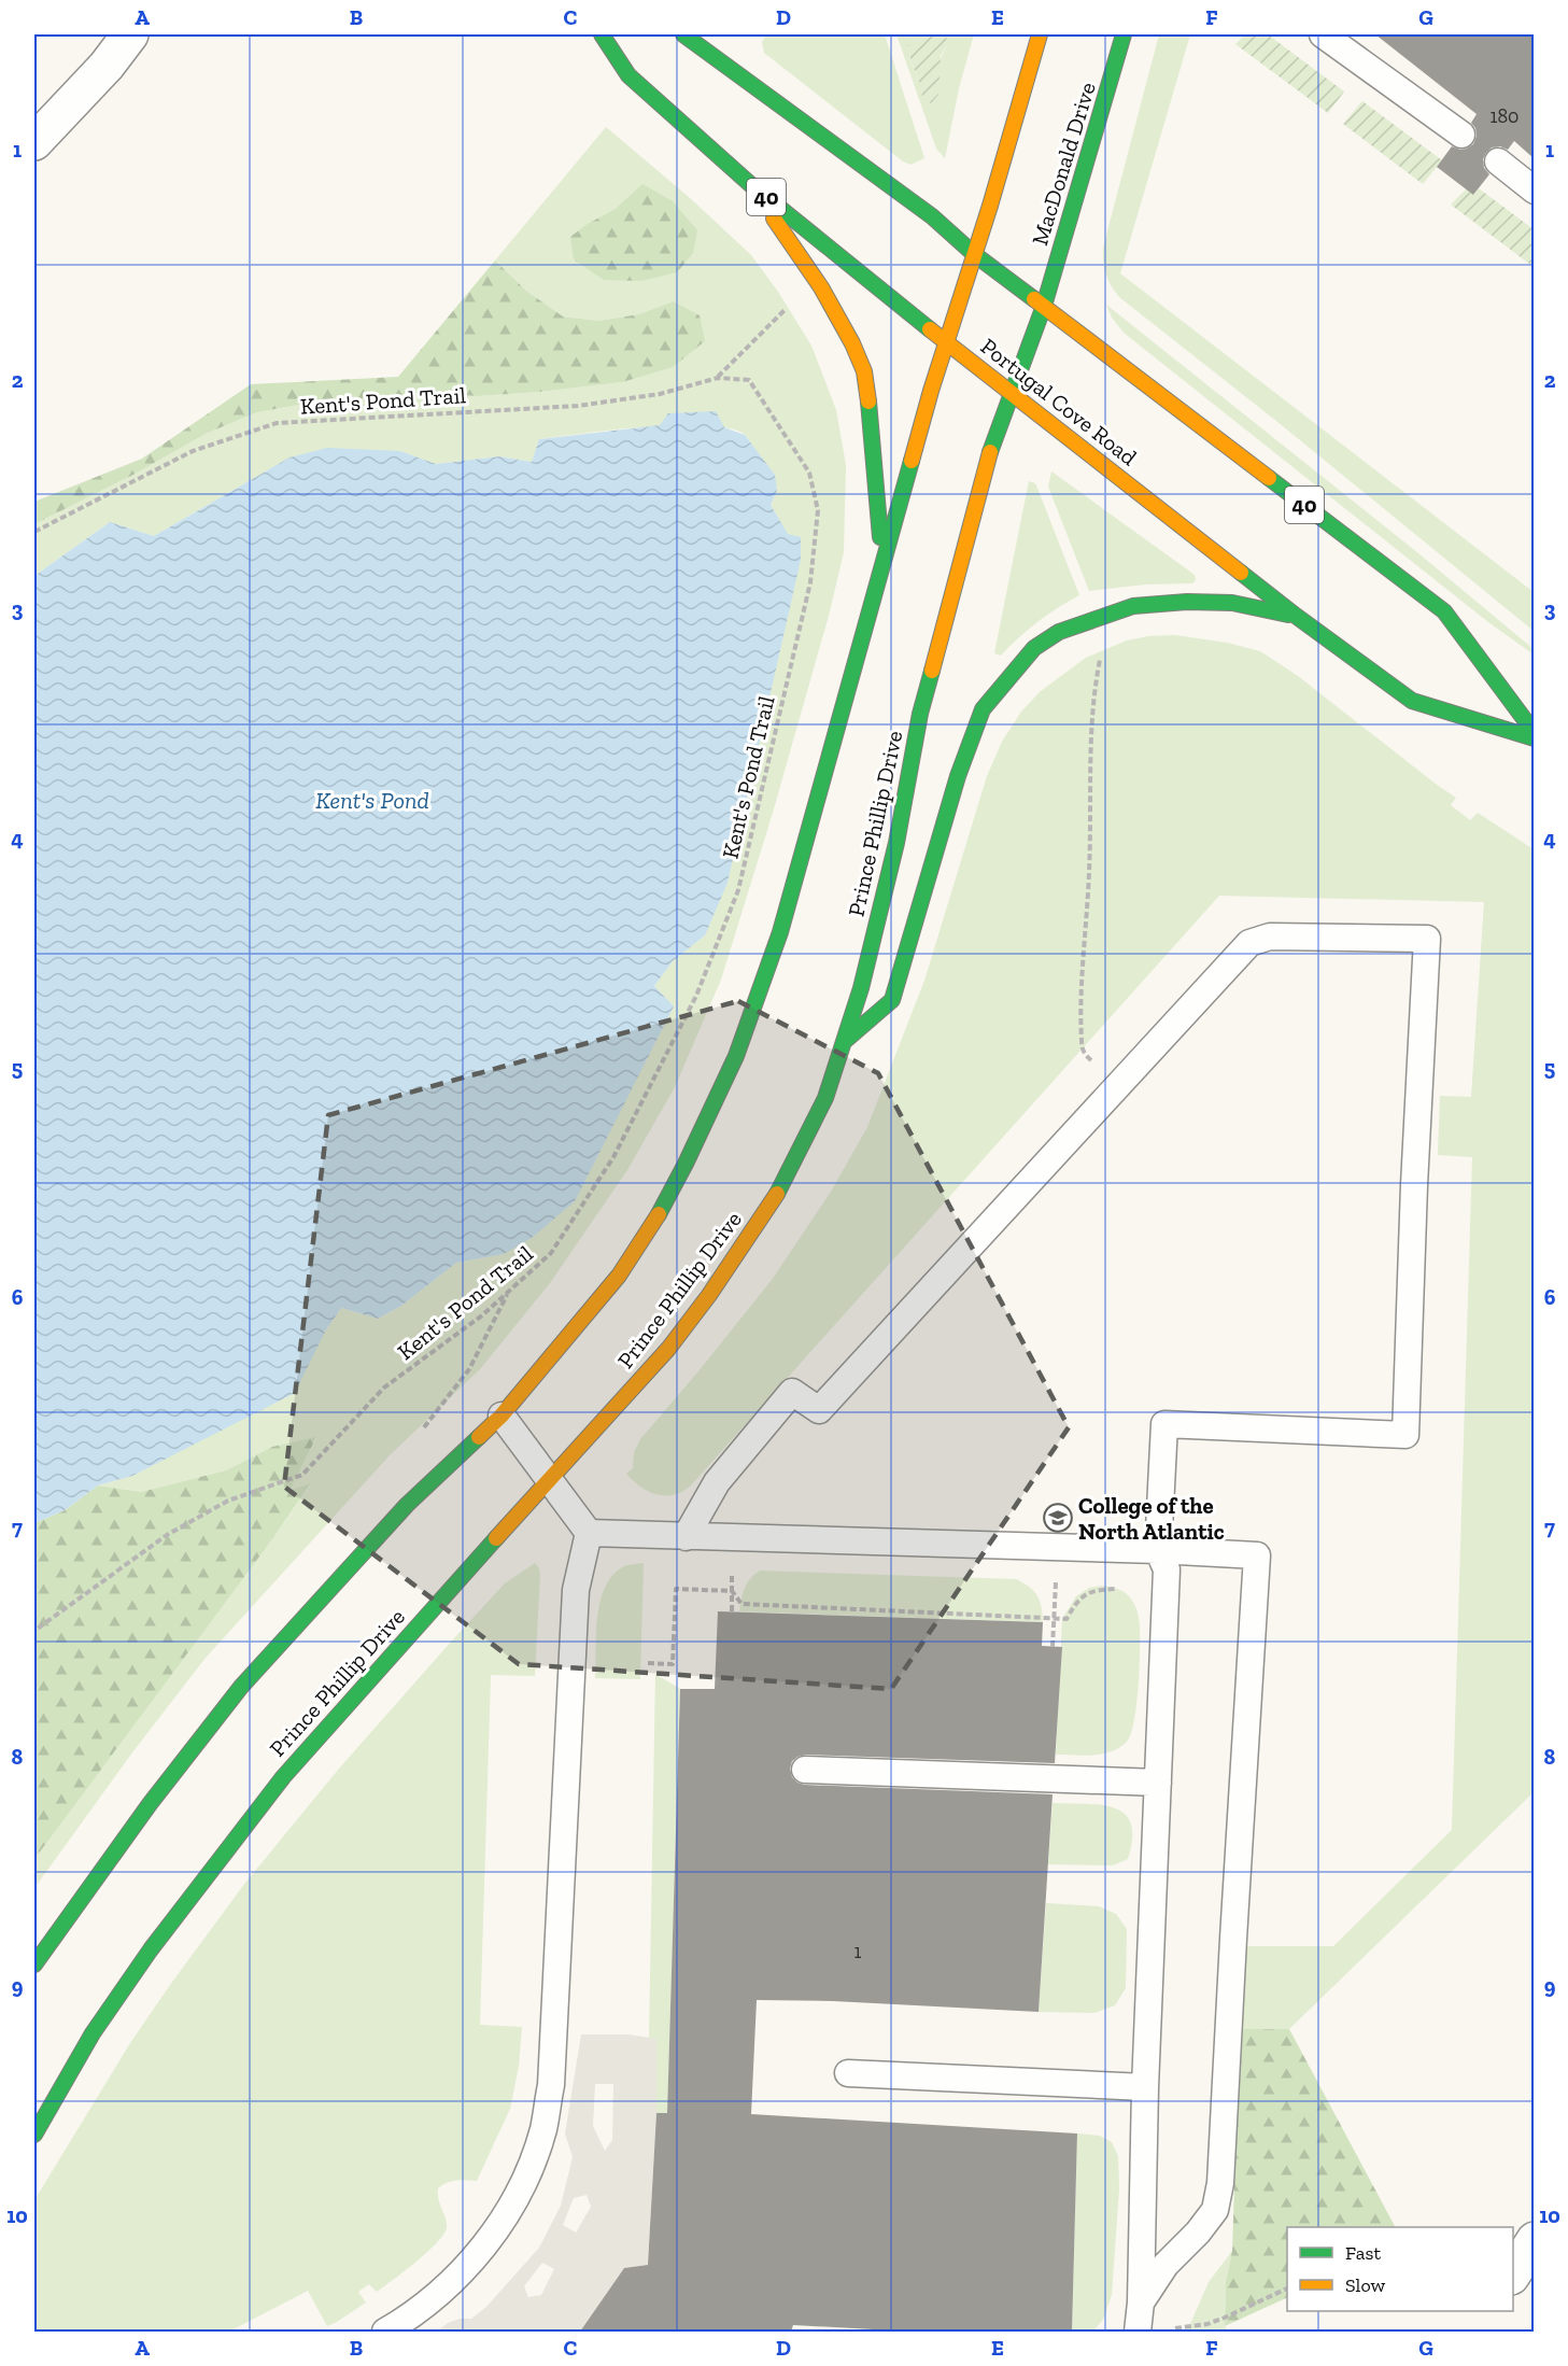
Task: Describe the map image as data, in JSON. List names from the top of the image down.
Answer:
{
  "streets": {
    "main road": [
      "MacDonald Drive",
      "40",
      "Portugal Cove Road",
      "Prince Phillip Drive"
    ],
    "path": ["Kent's Pond Trail"]
  },
  "crossings": [
    ["MacDonald Drive", "40"],
    ["MacDonald Drive", "Prince Phillip Drive"],
    ["40", "Prince Phillip Drive"],
    ["Portugal Cove Road", "Prince Phillip Drive"]
  ],
  "water": ["Kent's Pond"],
  "places": {
    "school or university": ["College of the North Atlantic"]
  },
  "house_numbers": ["180", "1"],
  "legend": ["Fast", "Slow"],
  "grid": {
    "columns": [
      "A",
      "B",
      "C",
      "D",
      "E",
      "F",
      "G"
    ],
    "rows": [
      "1",
      "2",
      "3",
      "4",
      "5",
      "6",
      "7",
      "8",
      "9",
      "10"
    ]
  }
}
